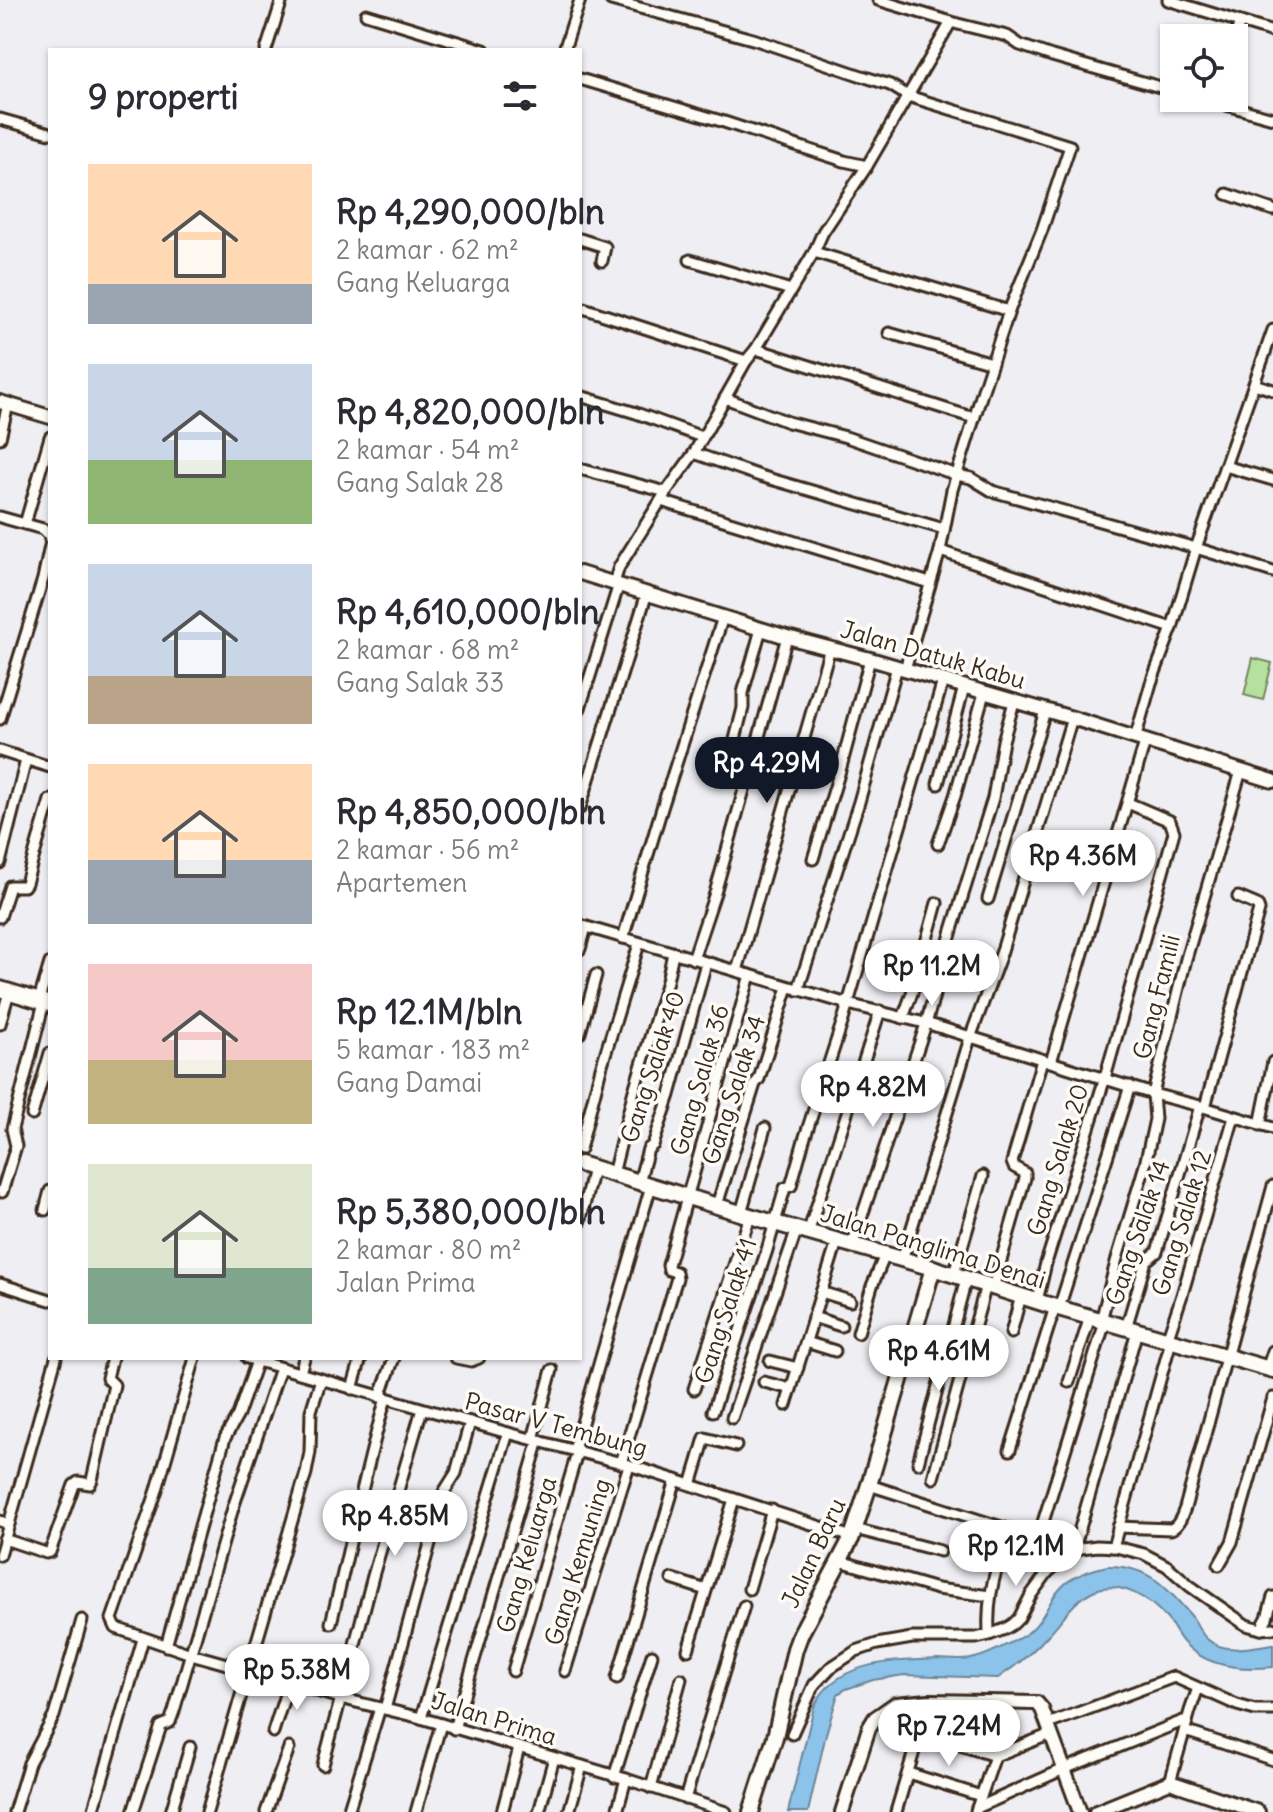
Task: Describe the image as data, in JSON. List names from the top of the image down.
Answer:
{
  "streets": {
    "main road": ["Jalan Panglima Denai", "Jalan Baru"],
    "street": [
      "Jalan Datuk Kabu",
      "Gang Famili",
      "Gang Salak 40",
      "Gang Salak 36",
      "Gang Salak 34",
      "Gang Salak 20",
      "Gang Salak 12",
      "Gang Salak 14",
      "Gang Salak 41",
      "Pasar V Tembung",
      "Gang Keluarga",
      "Gang Kemuning",
      "Jalan Prima"
    ]
  },
  "crossings": [
    ["Jalan Datuk Kabu", "Gang Famili"],
    ["Jalan Datuk Kabu", "Gang Salak 34"],
    ["Jalan Datuk Kabu", "Gang Salak 41"],
    ["Gang Famili", "Jalan Panglima Denai"],
    ["Gang Salak 40", "Jalan Panglima Denai"],
    ["Gang Salak 40", "Pasar V Tembung"],
    ["Gang Salak 40", "Gang Keluarga"],
    ["Gang Salak 36", "Jalan Panglima Denai"],
    ["Gang Salak 36", "Pasar V Tembung"],
    ["Gang Salak 36", "Gang Kemuning"],
    ["Gang Salak 34", "Jalan Panglima Denai"],
    ["Gang Salak 20", "Jalan Panglima Denai"],
    ["Gang Salak 12", "Jalan Panglima Denai"],
    ["Gang Salak 14", "Jalan Panglima Denai"],
    ["Jalan Panglima Denai", "Gang Salak 41"],
    ["Jalan Panglima Denai", "Jalan Baru"],
    ["Pasar V Tembung", "Jalan Baru"],
    ["Pasar V Tembung", "Gang Keluarga"],
    ["Pasar V Tembung", "Gang Kemuning"]
  ],
  "page": {
    "heading": "9 properti",
    "list": [
      {
        "name": "Rp 4,290,000/bln",
        "note": "2 kamar · 62 m² · Gang Keluarga"
      },
      {
        "name": "Rp 4,820,000/bln",
        "note": "2 kamar · 54 m² · Gang Salak 28"
      },
      {
        "name": "Rp 4,610,000/bln",
        "note": "2 kamar · 68 m² · Gang Salak 33"
      },
      {
        "name": "Rp 4,850,000/bln",
        "note": "2 kamar · 56 m² · Apartemen"
      },
      {
        "name": "Rp 12.1M/bln",
        "note": "5 kamar · 183 m² · Gang Damai"
      },
      {
        "name": "Rp 5,380,000/bln",
        "note": "2 kamar · 80 m² · Jalan Prima"
      }
    ],
    "price": [
      "Rp 4.29M",
      "Rp 4.36M",
      "Rp 11.2M",
      "Rp 4.82M",
      "Rp 4.61M",
      "Rp 4.85M",
      "Rp 12.1M",
      "Rp 5.38M",
      "Rp 7.24M"
    ]
  }
}
